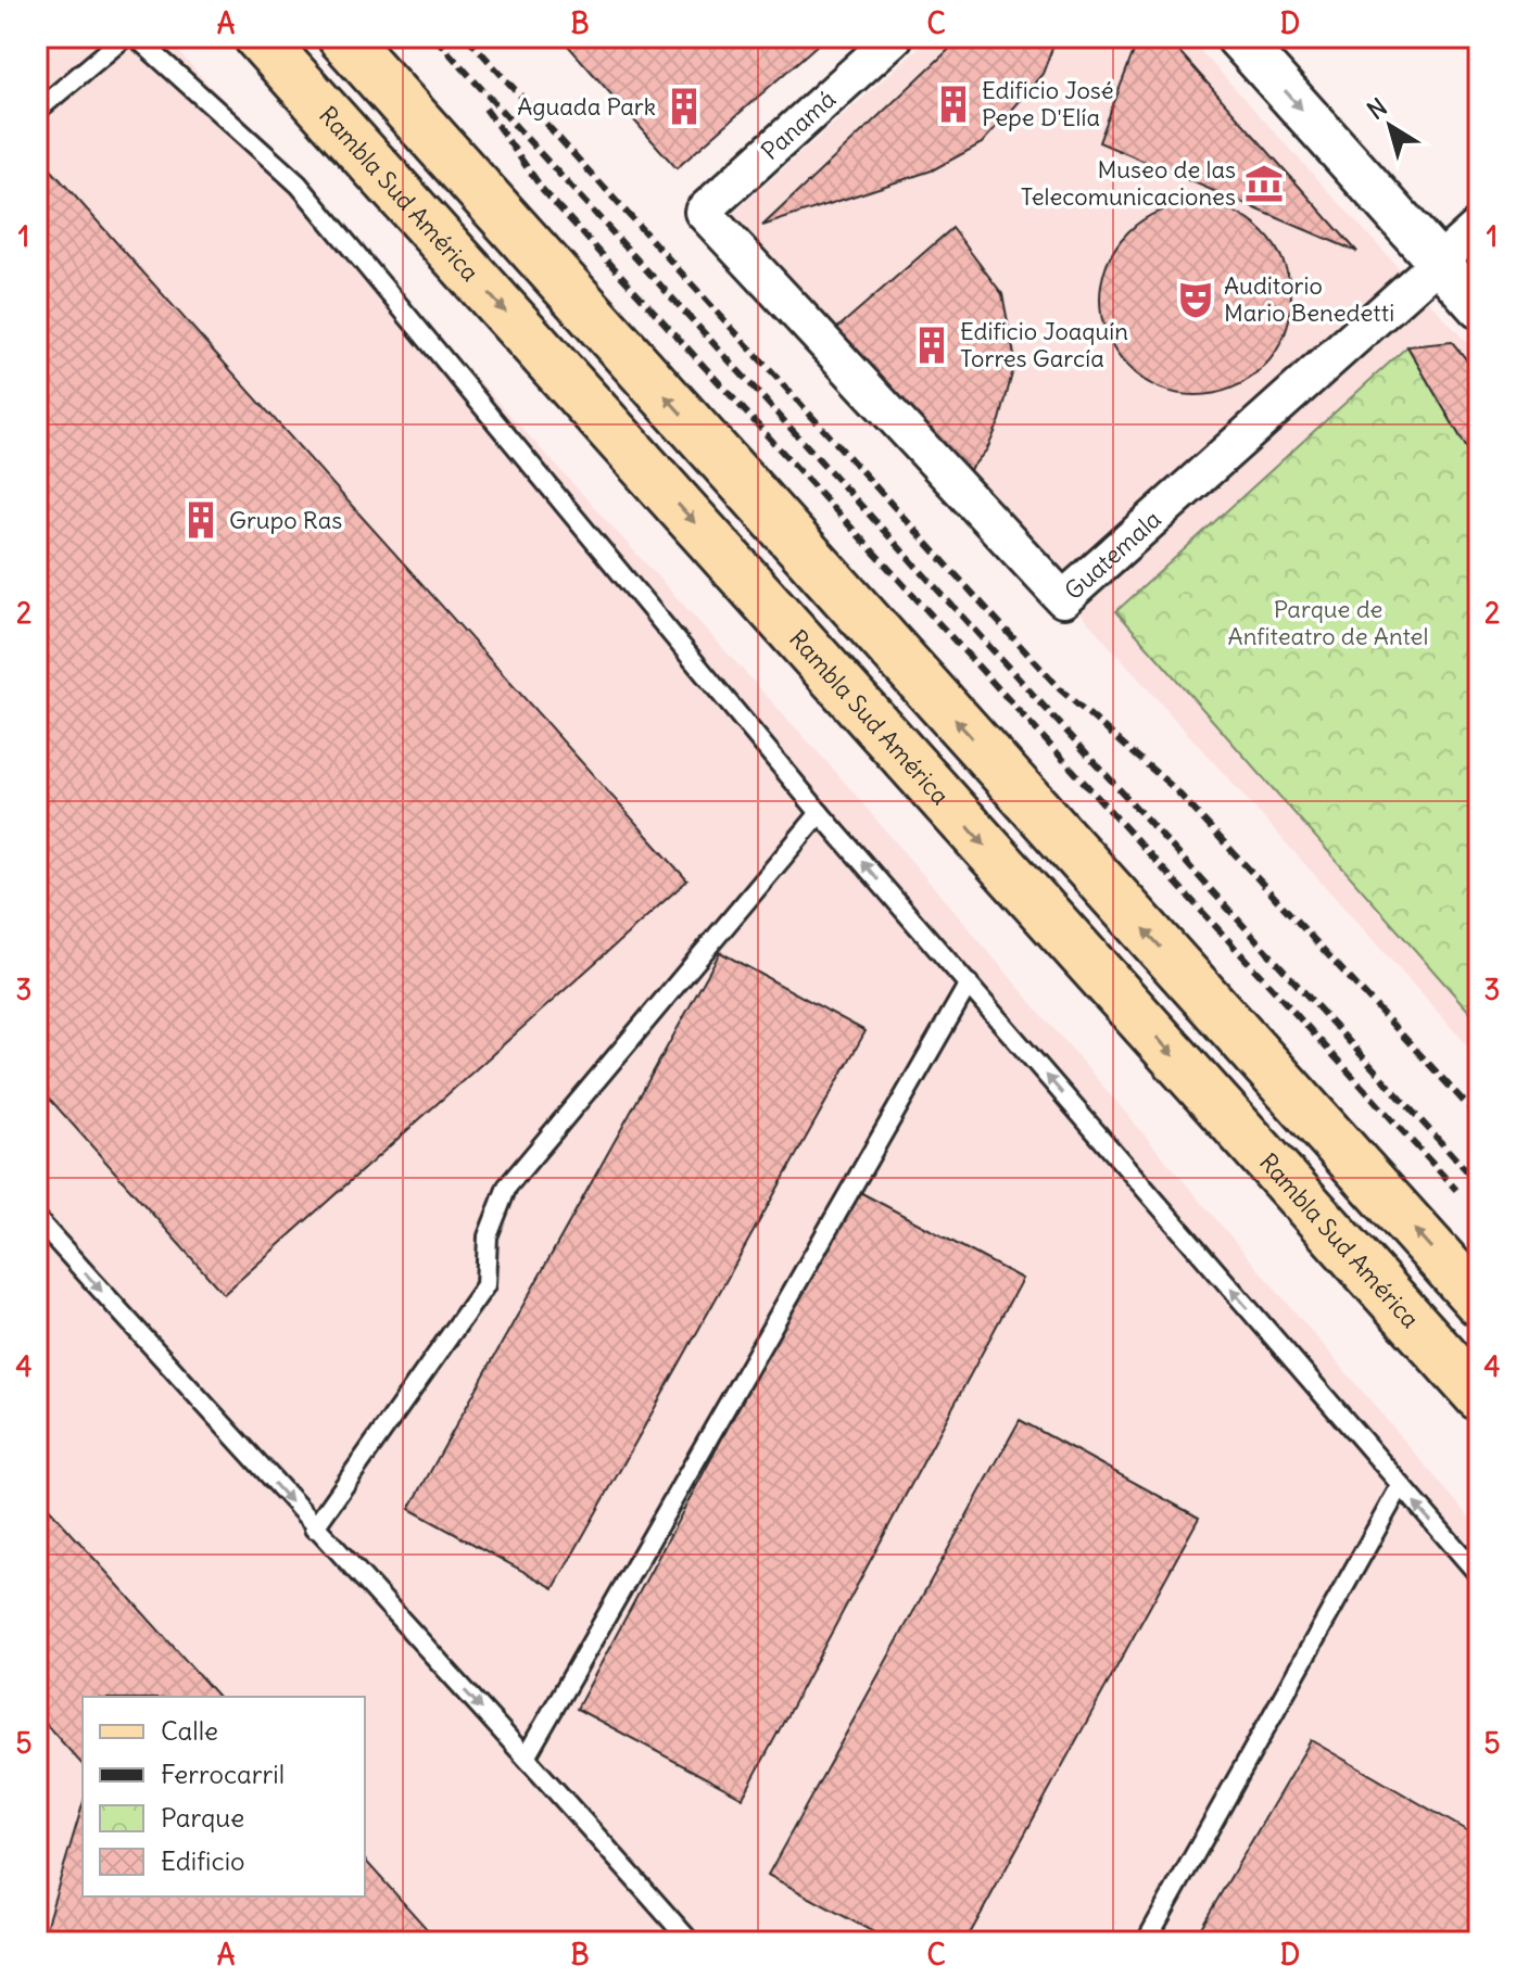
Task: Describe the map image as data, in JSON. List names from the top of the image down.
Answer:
{
  "streets": {
    "main road": ["Rambla Sud América"],
    "street": ["Panamá", "Guatemala"]
  },
  "crossings": [
    ["Panamá", "Guatemala"]
  ],
  "parks": ["Parque de Anfiteatro de Antel"],
  "places": {
    "building": [
      "Edificio José Pepe D'Elía",
      "Aguada Park",
      "Edificio Joaquín Torres García",
      "Grupo Ras"
    ],
    "museum": ["Museo de las Telecomunicaciones"],
    "theatre": ["Auditorio Mario Benedetti"]
  },
  "legend": [
    "Calle",
    "Ferrocarril",
    "Parque",
    "Edificio"
  ],
  "north": "top left",
  "grid": {
    "columns": [
      "A",
      "B",
      "C",
      "D"
    ],
    "rows": [
      "1",
      "2",
      "3",
      "4",
      "5"
    ]
  }
}
